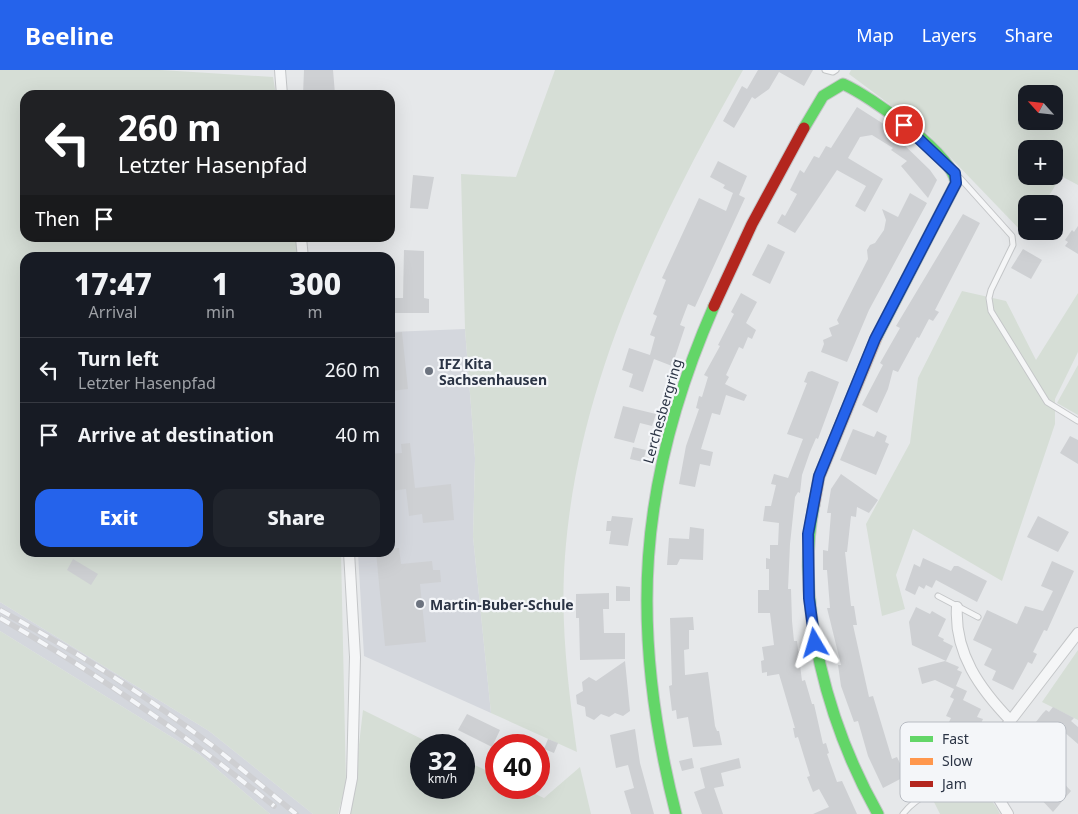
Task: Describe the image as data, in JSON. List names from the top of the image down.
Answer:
{
  "streets": {
    "street": ["Lerchesbergring"]
  },
  "places": ["IFZ Kita Sachsenhausen", "Martin-Buber-Schule"],
  "legend": ["Fast", "Slow", "Jam"],
  "north": "top left",
  "page": {
    "header": "Beeline",
    "nav": ["Map", "Layers", "Share"],
    "map_buttons": ["+", "−"],
    "turn": ["260 m", "Letzter Hasenpfad"],
    "then": "Then",
    "eta": [
      "17:47",
      "Arrival",
      "1",
      "min",
      "300",
      "m"
    ],
    "list": [
      {
        "name": "Turn left",
        "note": "Letzter Hasenpfad",
        "value": "260 m"
      },
      {
        "name": "Arrive at destination",
        "value": "40 m"
      }
    ],
    "buttons": ["Exit", "Share"],
    "speed": "32 km/h",
    "limit": "40"
  }
}
